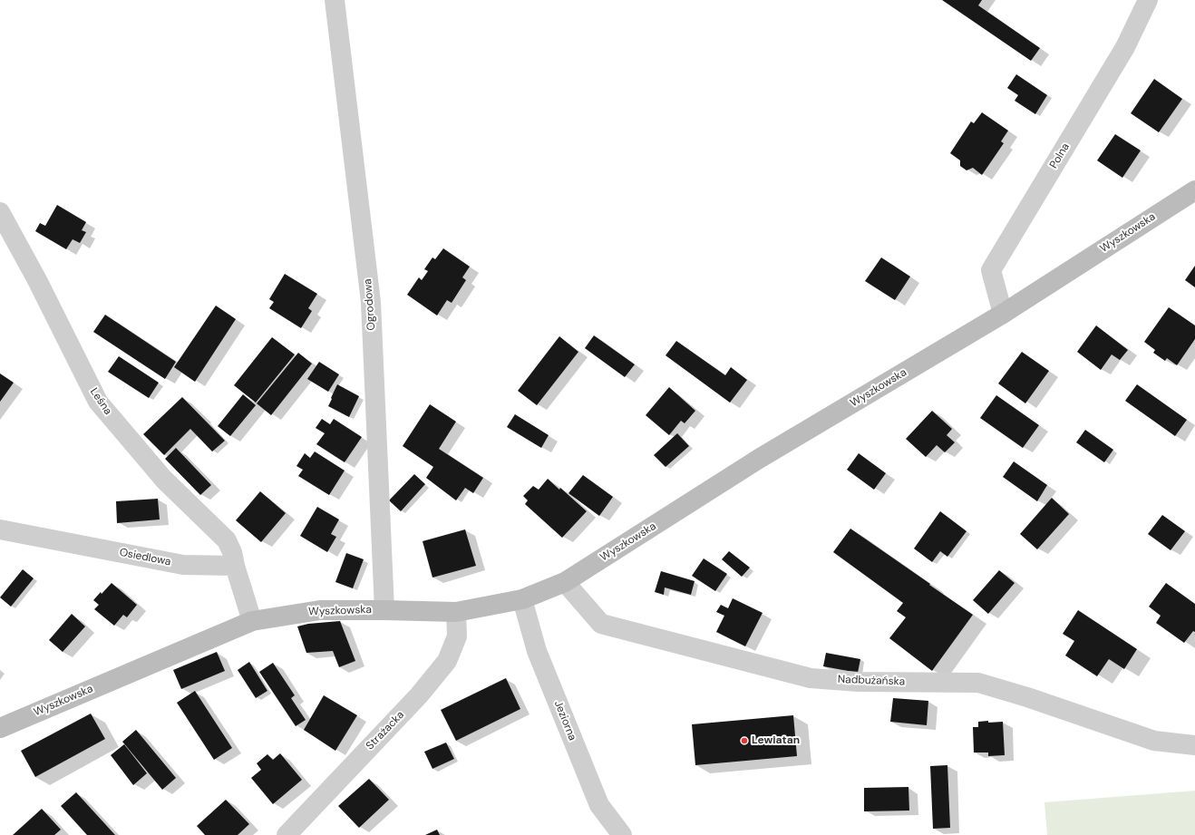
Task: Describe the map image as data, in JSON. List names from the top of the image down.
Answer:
{
  "streets": {
    "street": [
      "Polna",
      "Wyszkowska",
      "Ogrodowa",
      "Leśna",
      "Osiedlowa",
      "Nadbużańska",
      "Jeziorna",
      "Strażacka"
    ]
  },
  "crossings": [
    ["Polna", "Wyszkowska"],
    ["Wyszkowska", "Ogrodowa"],
    ["Wyszkowska", "Nadbużańska"],
    ["Wyszkowska", "Jeziorna"],
    ["Wyszkowska", "Strażacka"],
    ["Leśna", "Osiedlowa"]
  ],
  "places": ["Lewiatan"]
}
